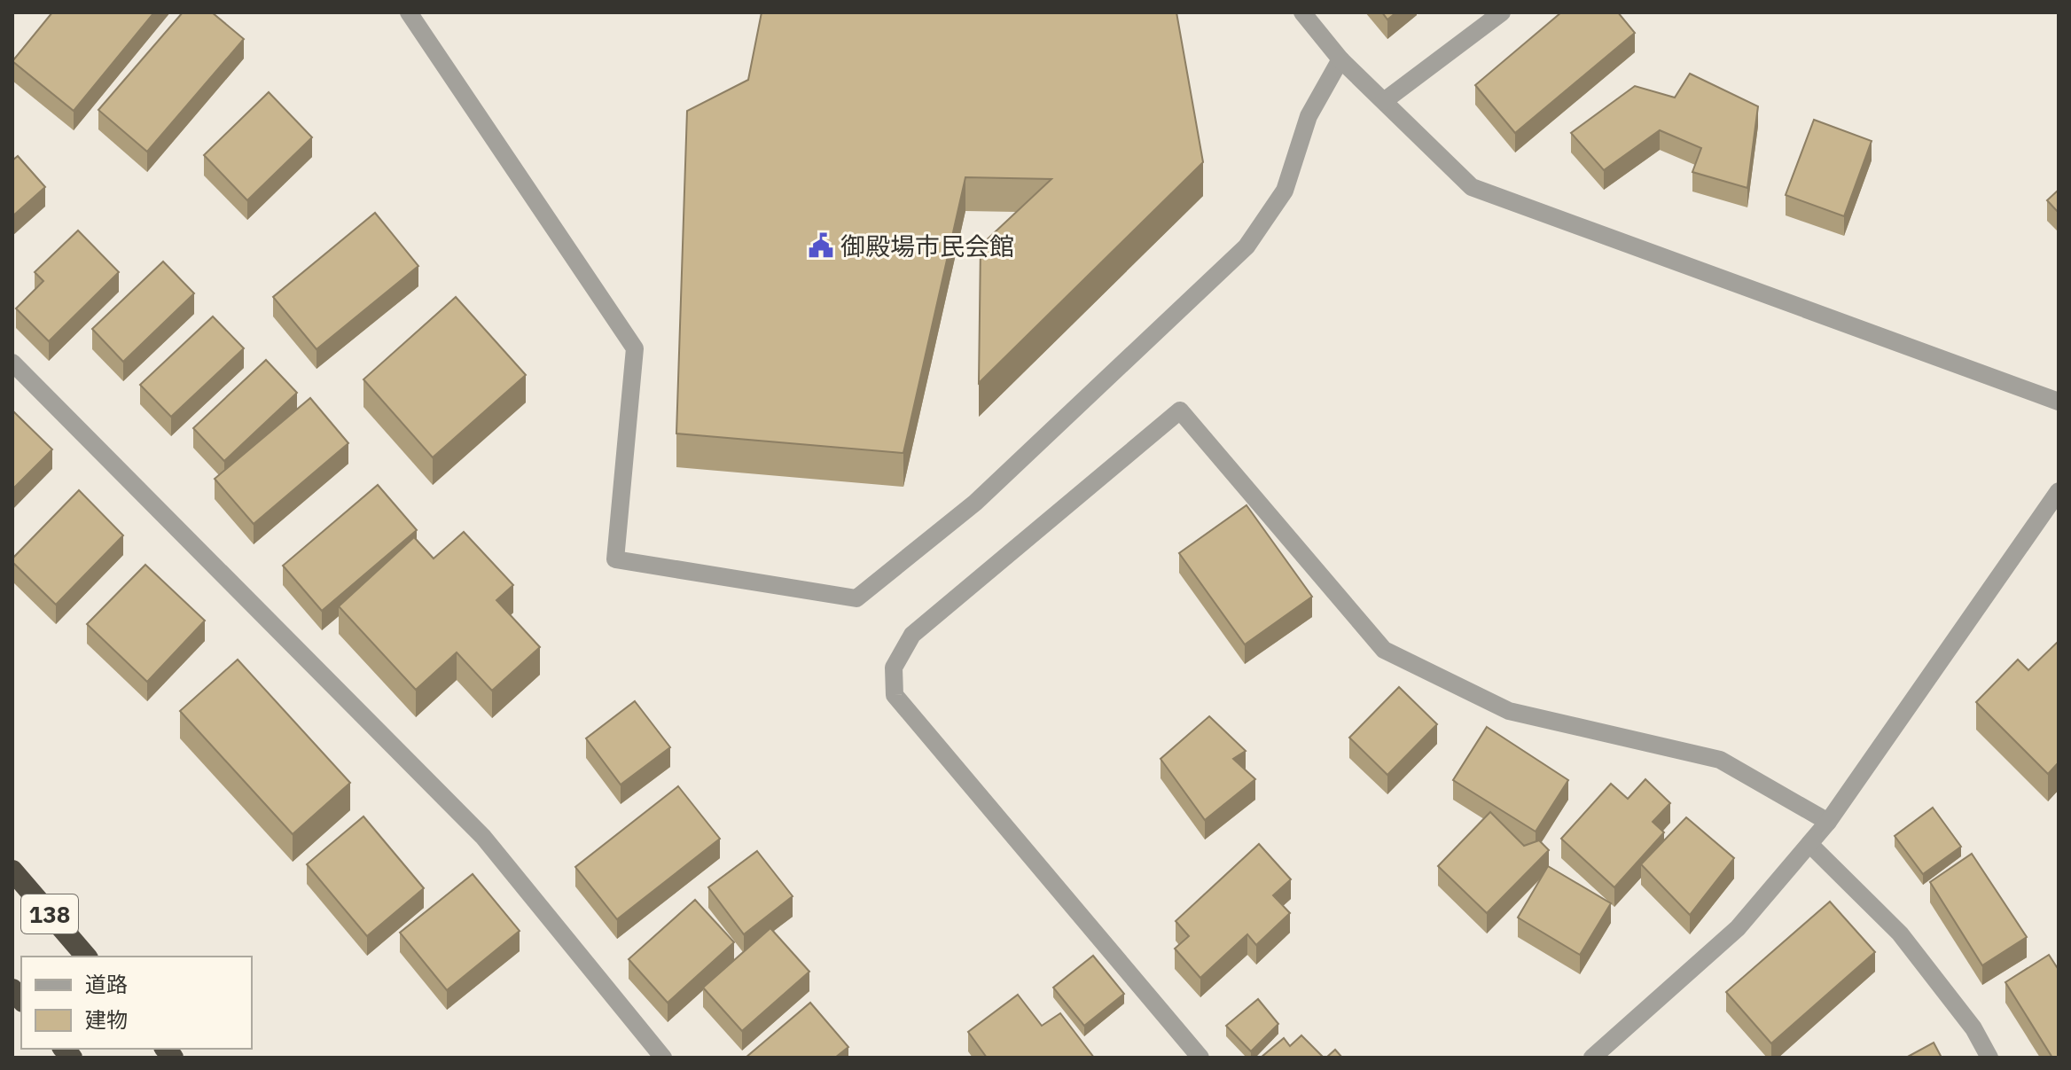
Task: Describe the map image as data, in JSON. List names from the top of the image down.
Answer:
{
  "streets": {
    "highway": ["138"]
  },
  "places": {
    "public building": ["御殿場市民会館"]
  },
  "legend": ["道路", "建物"]
}
